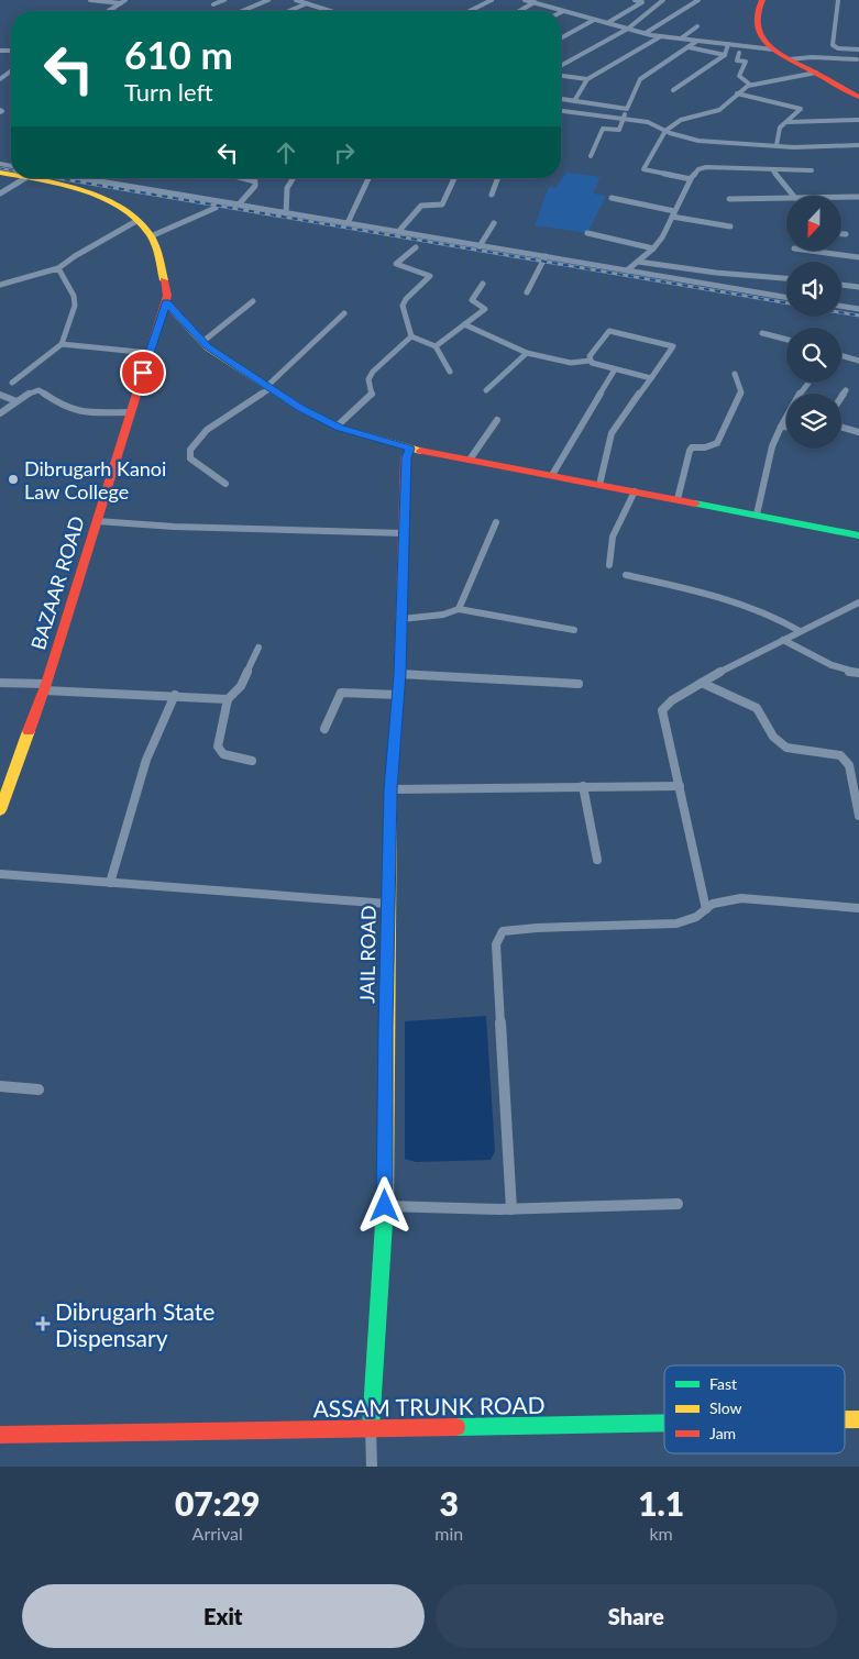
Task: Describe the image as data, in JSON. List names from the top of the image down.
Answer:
{
  "streets": {
    "main road": ["BAZAAR ROAD", "JAIL ROAD", "ASSAM TRUNK ROAD"]
  },
  "crossings": [
    ["JAIL ROAD", "ASSAM TRUNK ROAD"]
  ],
  "places": {
    "other": ["Dibrugarh Kanoi Law College"],
    "health": ["Dibrugarh State Dispensary"]
  },
  "legend": ["Fast", "Slow", "Jam"],
  "north": "bottom",
  "page": {
    "turn": ["610 m", "Turn left"],
    "eta": [
      "07:29",
      "Arrival",
      "3",
      "min",
      "1.1",
      "km"
    ],
    "buttons": ["Exit", "Share"]
  }
}
